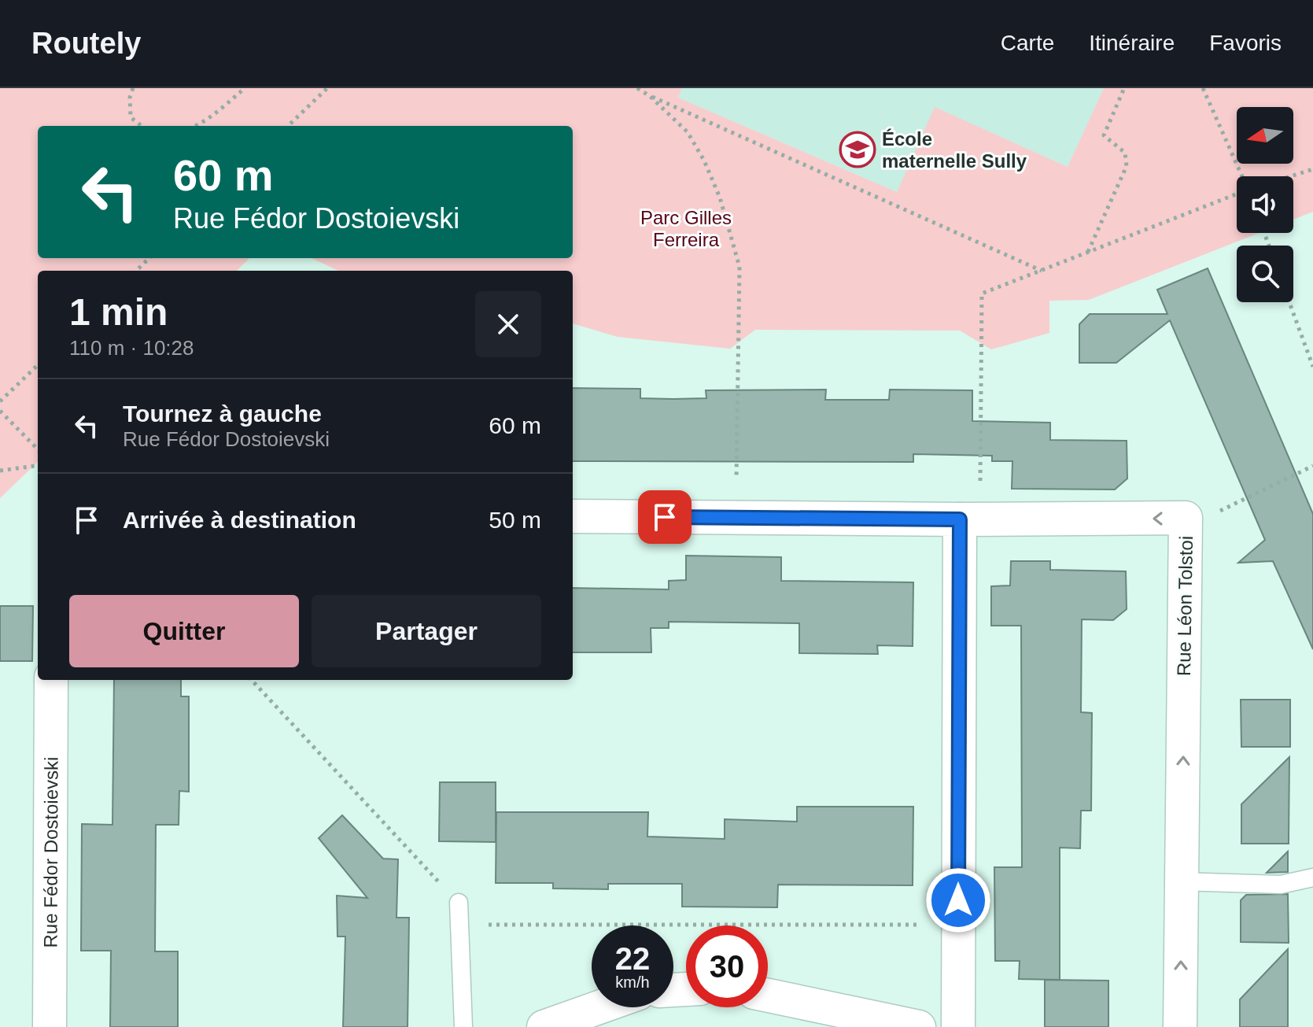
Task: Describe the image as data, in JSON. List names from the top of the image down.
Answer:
{
  "streets": {
    "street": ["Rue Léon Tolstoi", "Rue Fédor Dostoievski"]
  },
  "parks": ["Parc Gilles Ferreira"],
  "places": {
    "school or university": ["École maternelle Sully"]
  },
  "north": "left",
  "page": {
    "header": "Routely",
    "nav": ["Carte", "Itinéraire", "Favoris"],
    "turn": ["60 m", "Rue Fédor Dostoievski"],
    "heading": ["1 min", "110 m · 10:28"],
    "list": [
      {
        "name": "Tournez à gauche",
        "note": "Rue Fédor Dostoievski",
        "value": "60 m"
      },
      {
        "name": "Arrivée à destination",
        "value": "50 m"
      }
    ],
    "buttons": ["Quitter", "Partager"],
    "speed": "22 km/h",
    "limit": "30"
  }
}
